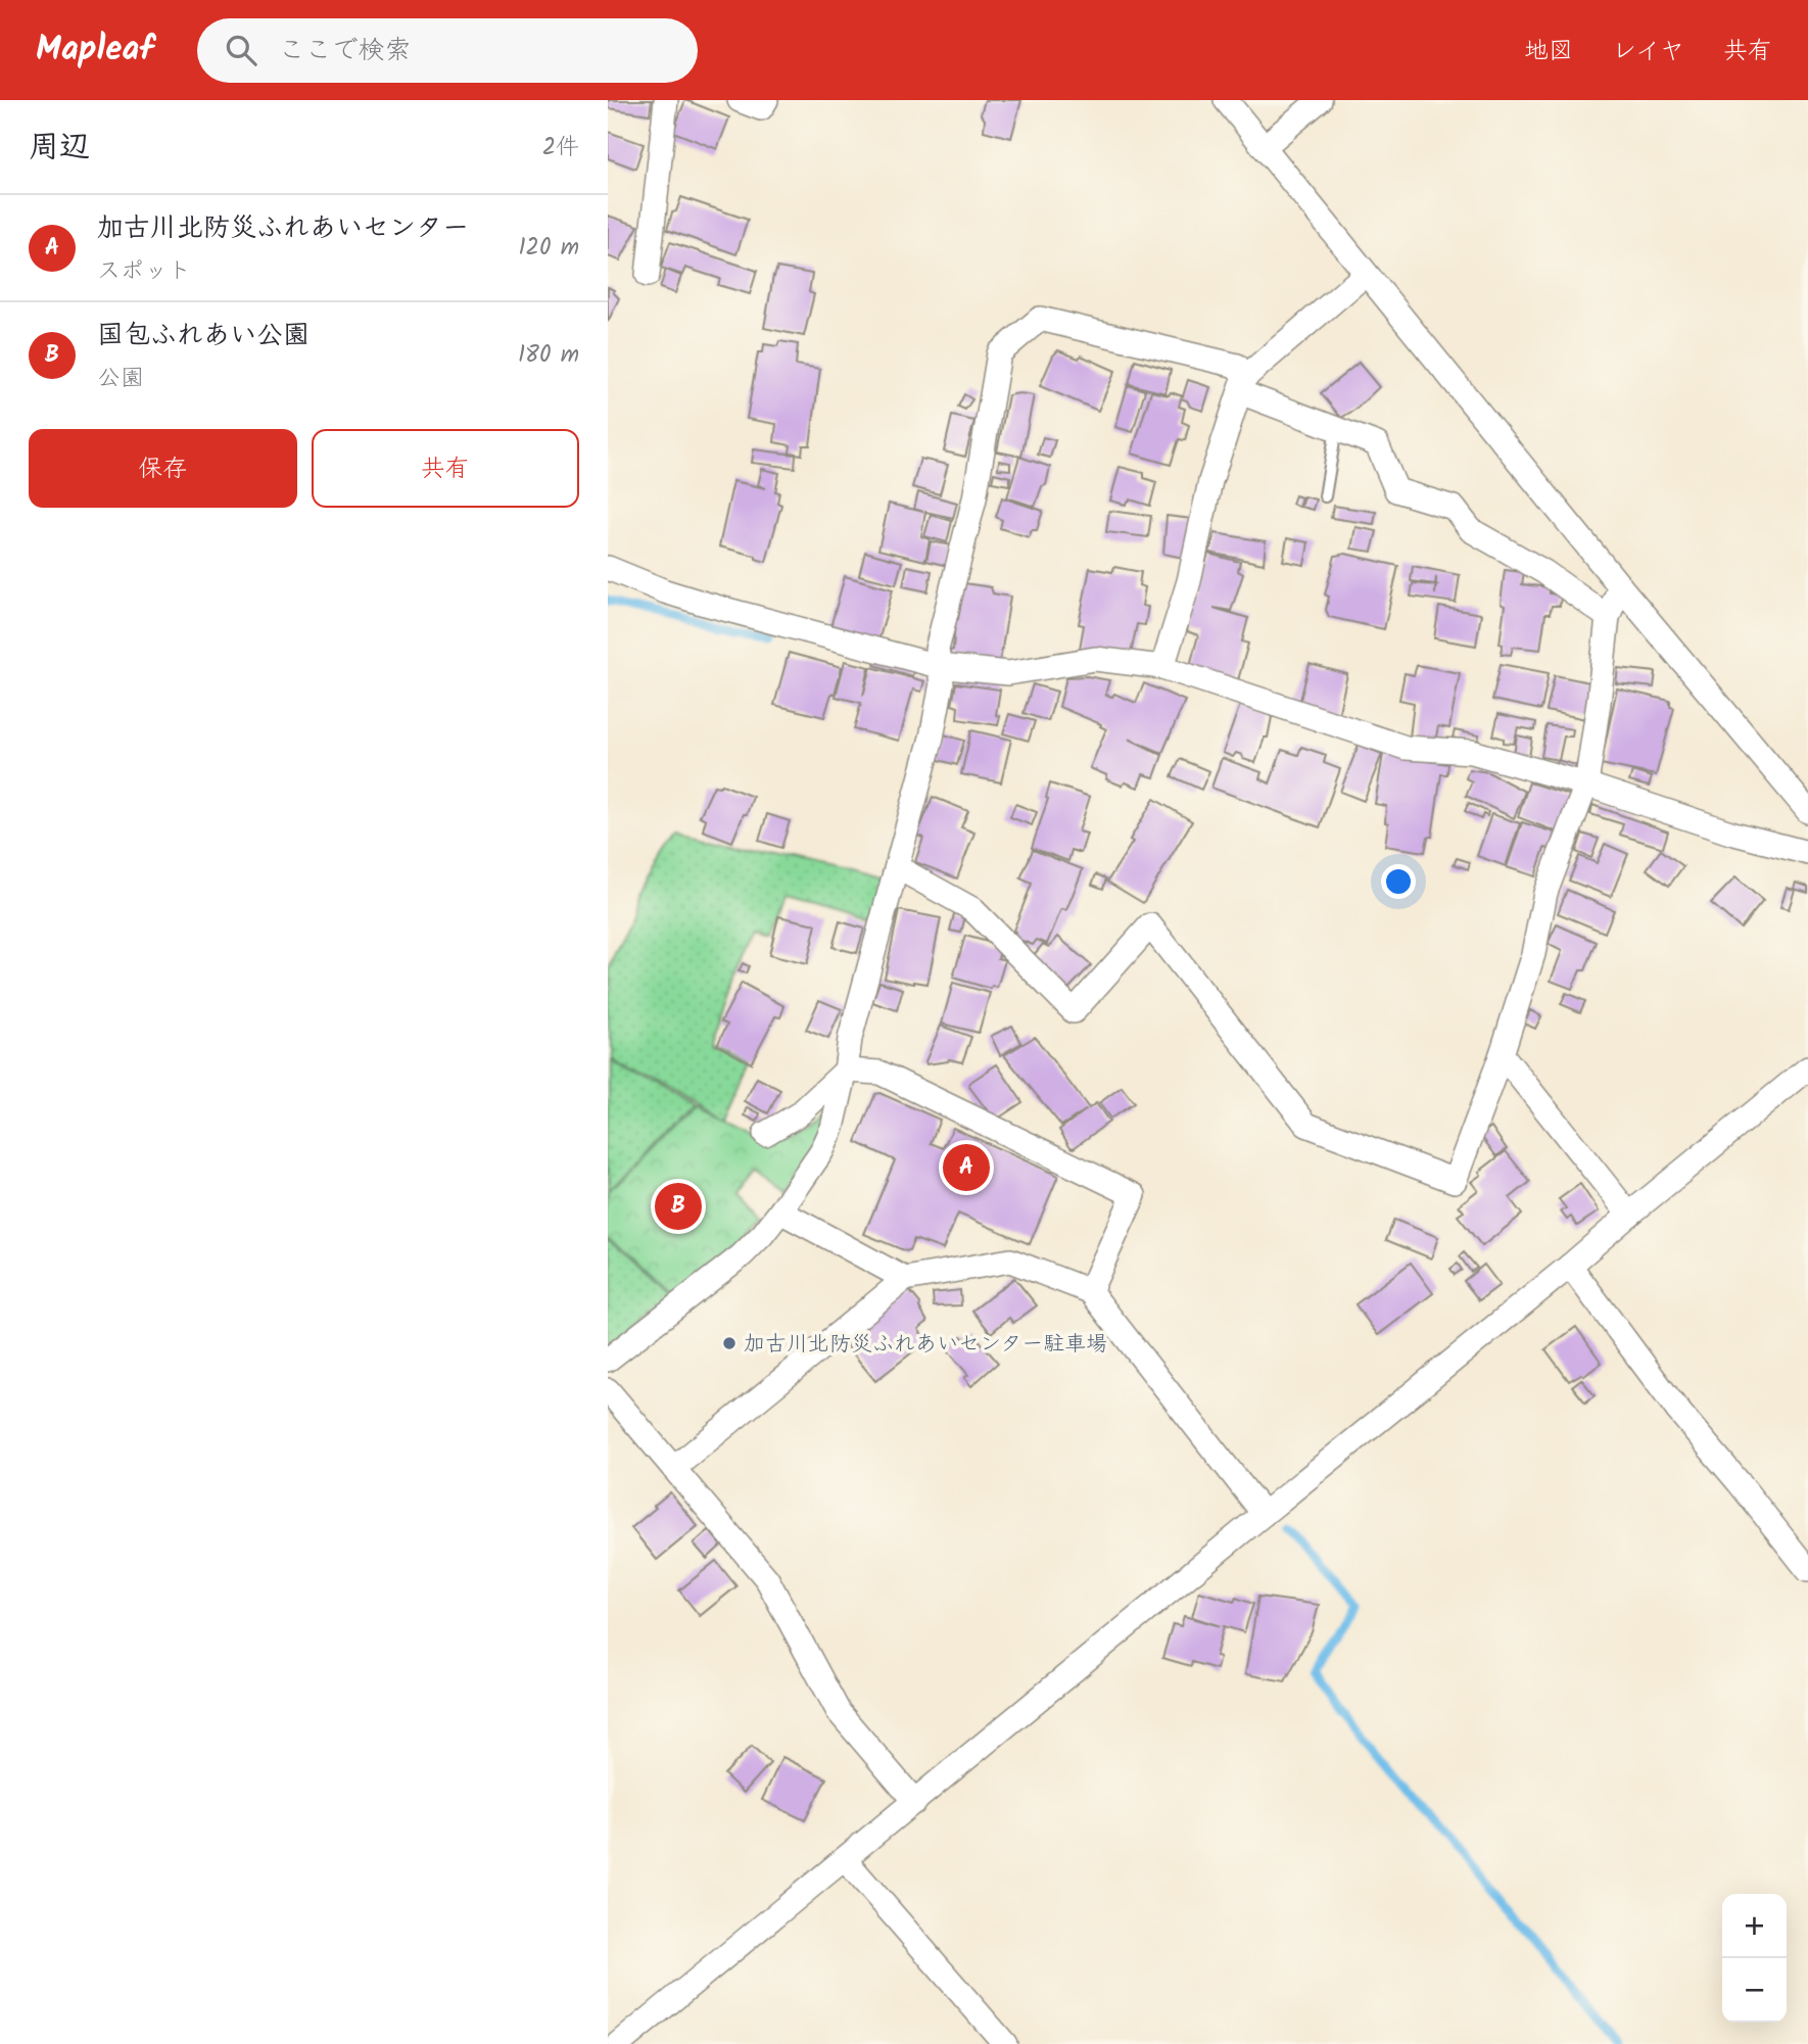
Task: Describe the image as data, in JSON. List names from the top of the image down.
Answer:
{
  "places": ["加古川北防災ふれあいセンター駐車場"],
  "page": {
    "header": "Mapleaf",
    "search": "ここで検索",
    "nav": ["地図", "レイヤ", "共有"],
    "heading": ["周辺", "2件"],
    "list": [
      {
        "mark": "A",
        "name": "加古川北防災ふれあいセンター",
        "note": "スポット",
        "value": "120 m"
      },
      {
        "mark": "B",
        "name": "国包ふれあい公園",
        "note": "公園",
        "value": "180 m"
      }
    ],
    "buttons": ["保存", "共有"],
    "pins": ["A", "B"],
    "map_buttons": ["+", "−"]
  }
}
